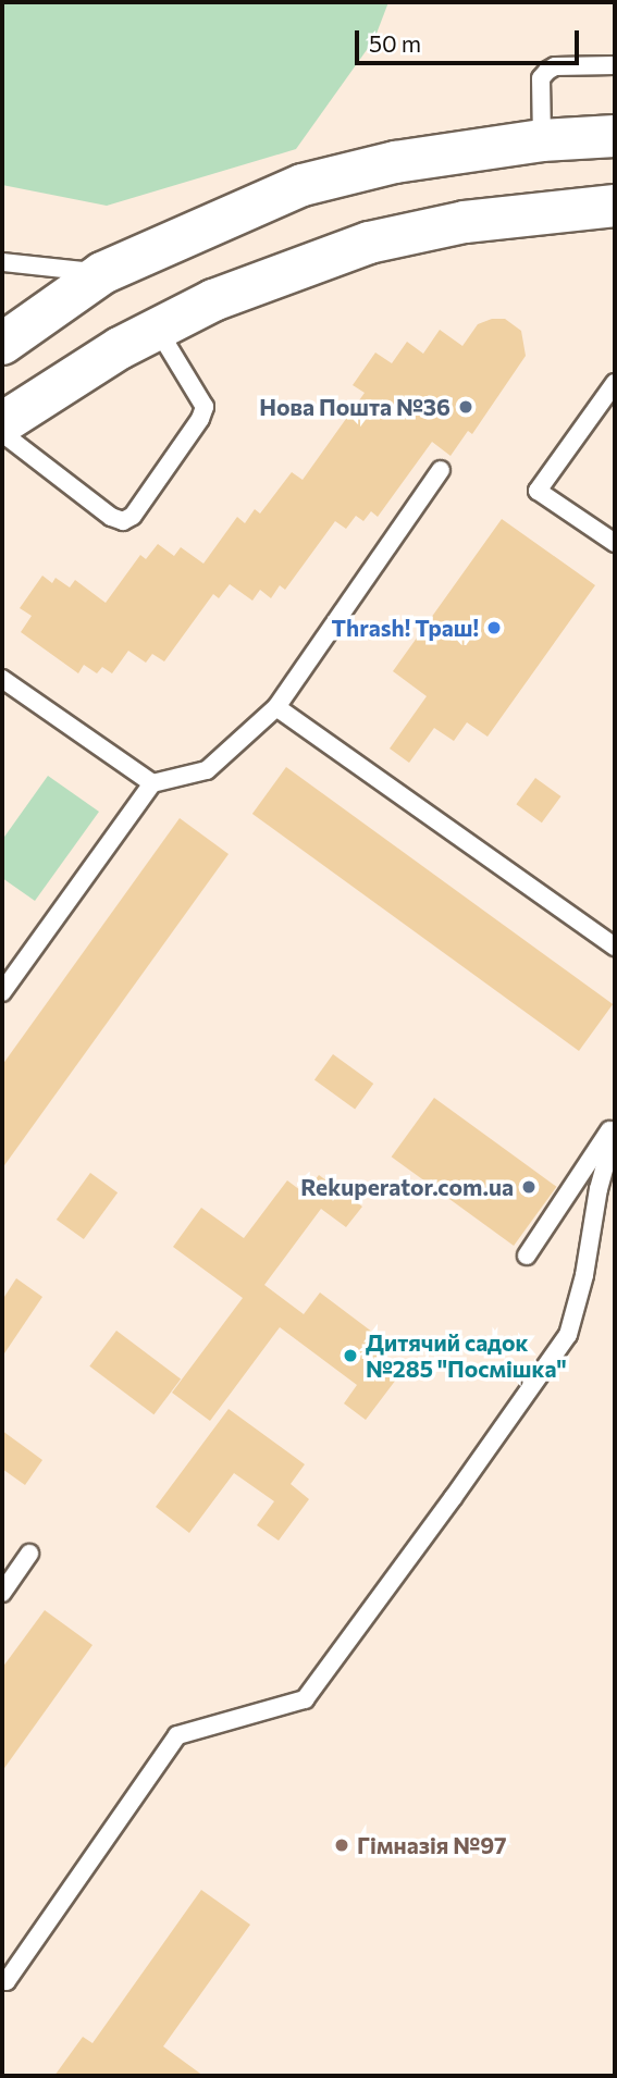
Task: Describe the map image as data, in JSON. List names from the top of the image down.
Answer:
{
  "places": [
    "Нова Пошта №36",
    "Thrash! Траш!",
    "Rekuperator.com.ua",
    "Дитячий садок №285 \"Посмішка\"",
    "Гімназія №97"
  ],
  "scale_bar": "50 m"
}
